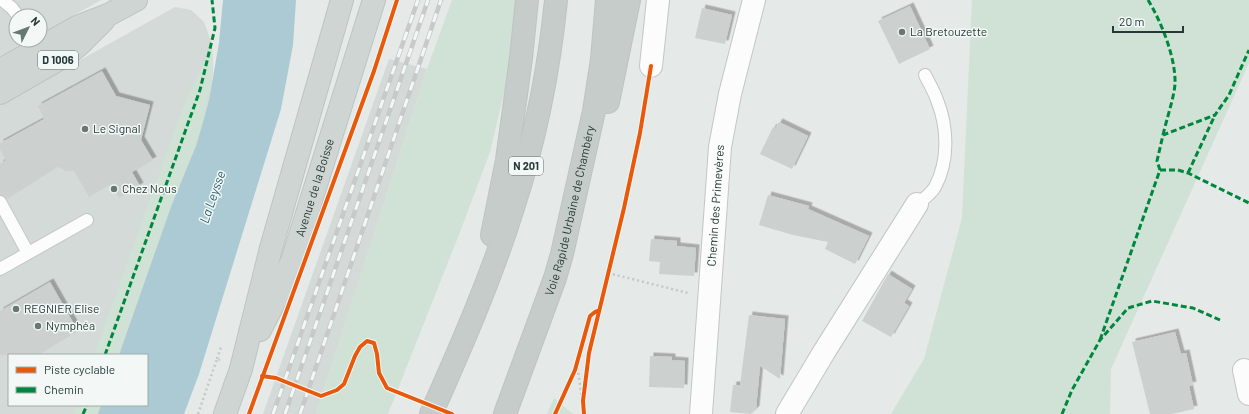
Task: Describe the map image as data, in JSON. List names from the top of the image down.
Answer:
{
  "streets": {
    "highway": ["N 201", "Voie Rapide Urbaine de Chambéry"],
    "main road": ["D 1006", "Avenue de la Boisse"],
    "street": ["Chemin des Primevères"]
  },
  "water": ["La Leysse"],
  "places": [
    "La Bretouzette",
    "Le Signal",
    "Chez Nous",
    "REGNIER Elise",
    "Nymphéa"
  ],
  "legend": ["Piste cyclable", "Chemin"],
  "scale_bar": "20 m",
  "north": "top right"
}
